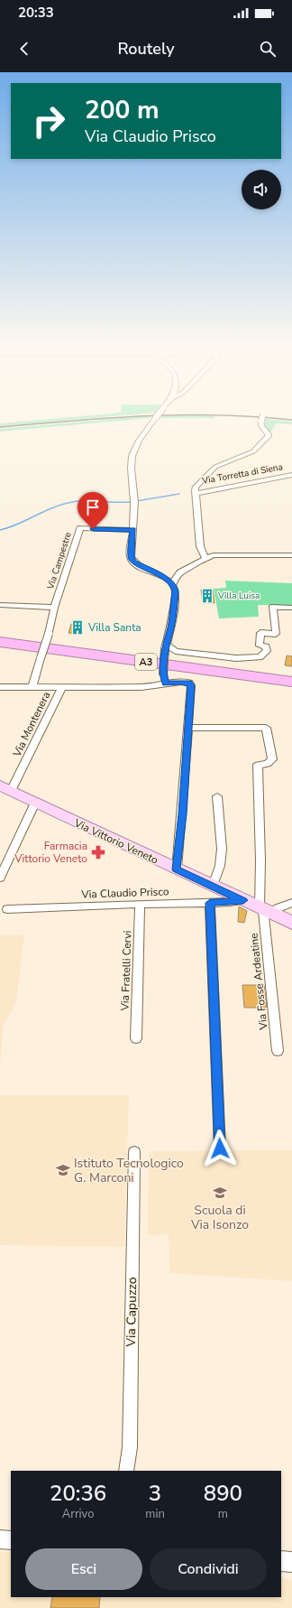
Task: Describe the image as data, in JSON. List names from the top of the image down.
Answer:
{
  "streets": {
    "highway": ["A3"],
    "main road": ["Via Vittorio Veneto"],
    "street": [
      "Via Torretta di Siena",
      "Via Campestre",
      "Via Montenera",
      "Via Claudio Prisco",
      "Via Fratelli Cervi",
      "Via Fosse Ardeatine",
      "Via Capuzzo"
    ]
  },
  "crossings": [
    ["Via Montenera", "Via Vittorio Veneto"],
    ["Via Vittorio Veneto", "Via Claudio Prisco"],
    ["Via Vittorio Veneto", "Via Fosse Ardeatine"],
    ["Via Claudio Prisco", "Via Fratelli Cervi"]
  ],
  "places": {
    "building": ["Villa Luisa", "Villa Santa"],
    "pharmacy": ["Farmacia Vittorio Veneto"],
    "school or university": ["Istituto Tecnologico G. Marconi", "Scuola di Via Isonzo"]
  },
  "page": {
    "status": "20:33",
    "header": "Routely",
    "turn": ["200 m", "Via Claudio Prisco"],
    "eta": [
      "20:36",
      "Arrivo",
      "3",
      "min",
      "890",
      "m"
    ],
    "buttons": ["Esci", "Condividi"]
  }
}
